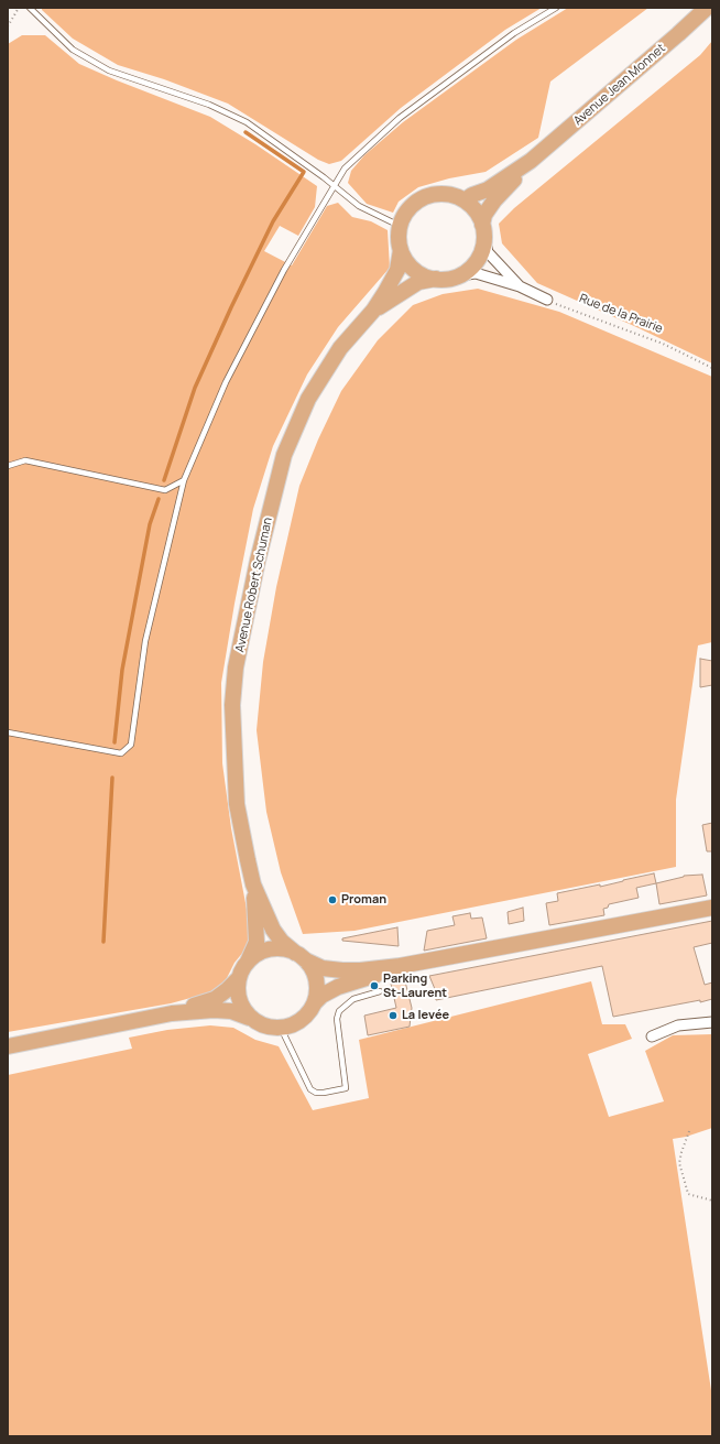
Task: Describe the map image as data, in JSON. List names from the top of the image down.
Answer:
{
  "streets": {
    "main road": ["Avenue Jean Monnet", "Avenue Robert Schuman"],
    "path": ["Rue de la Prairie"]
  },
  "crossings": [
    ["Avenue Jean Monnet", "Avenue Robert Schuman"]
  ],
  "places": ["Proman", "Parking St-Laurent", "La levée"]
}
